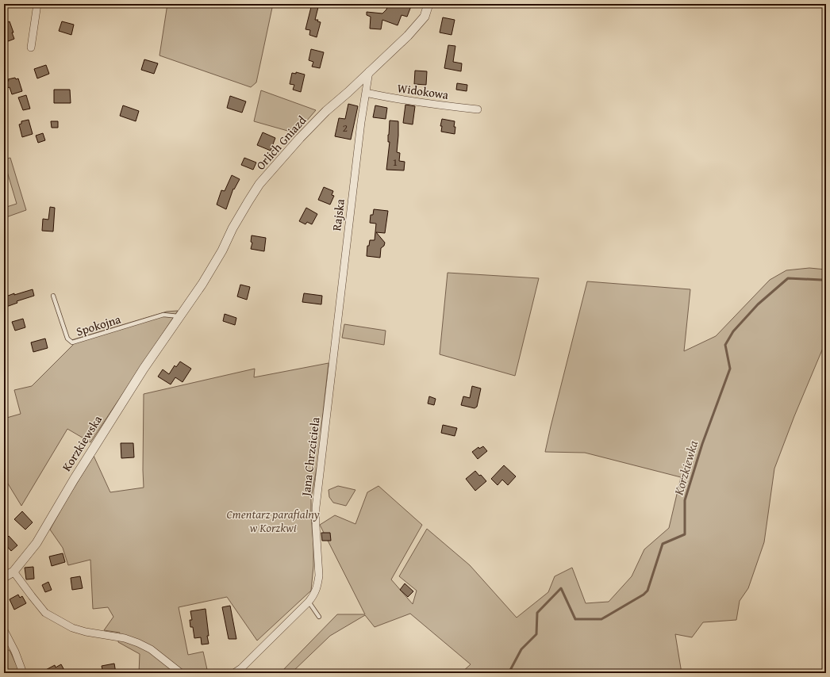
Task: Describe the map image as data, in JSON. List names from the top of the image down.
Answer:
{
  "streets": {
    "street": [
      "Widokowa",
      "Orlich Gniazd",
      "Rajska",
      "Korzkiewska",
      "Jana Chrzciciela"
    ],
    "lane": ["Spokojna"]
  },
  "crossings": [
    ["Widokowa", "Rajska"],
    ["Orlich Gniazd", "Rajska"],
    ["Orlich Gniazd", "Spokojna"],
    ["Orlich Gniazd", "Korzkiewska"],
    ["Rajska", "Jana Chrzciciela"],
    ["Spokojna", "Korzkiewska"]
  ],
  "water": ["Korzkiewka"],
  "parks": ["Cmentarz parafialny w Korzkwi"],
  "house_numbers": ["2", "1"]
}
